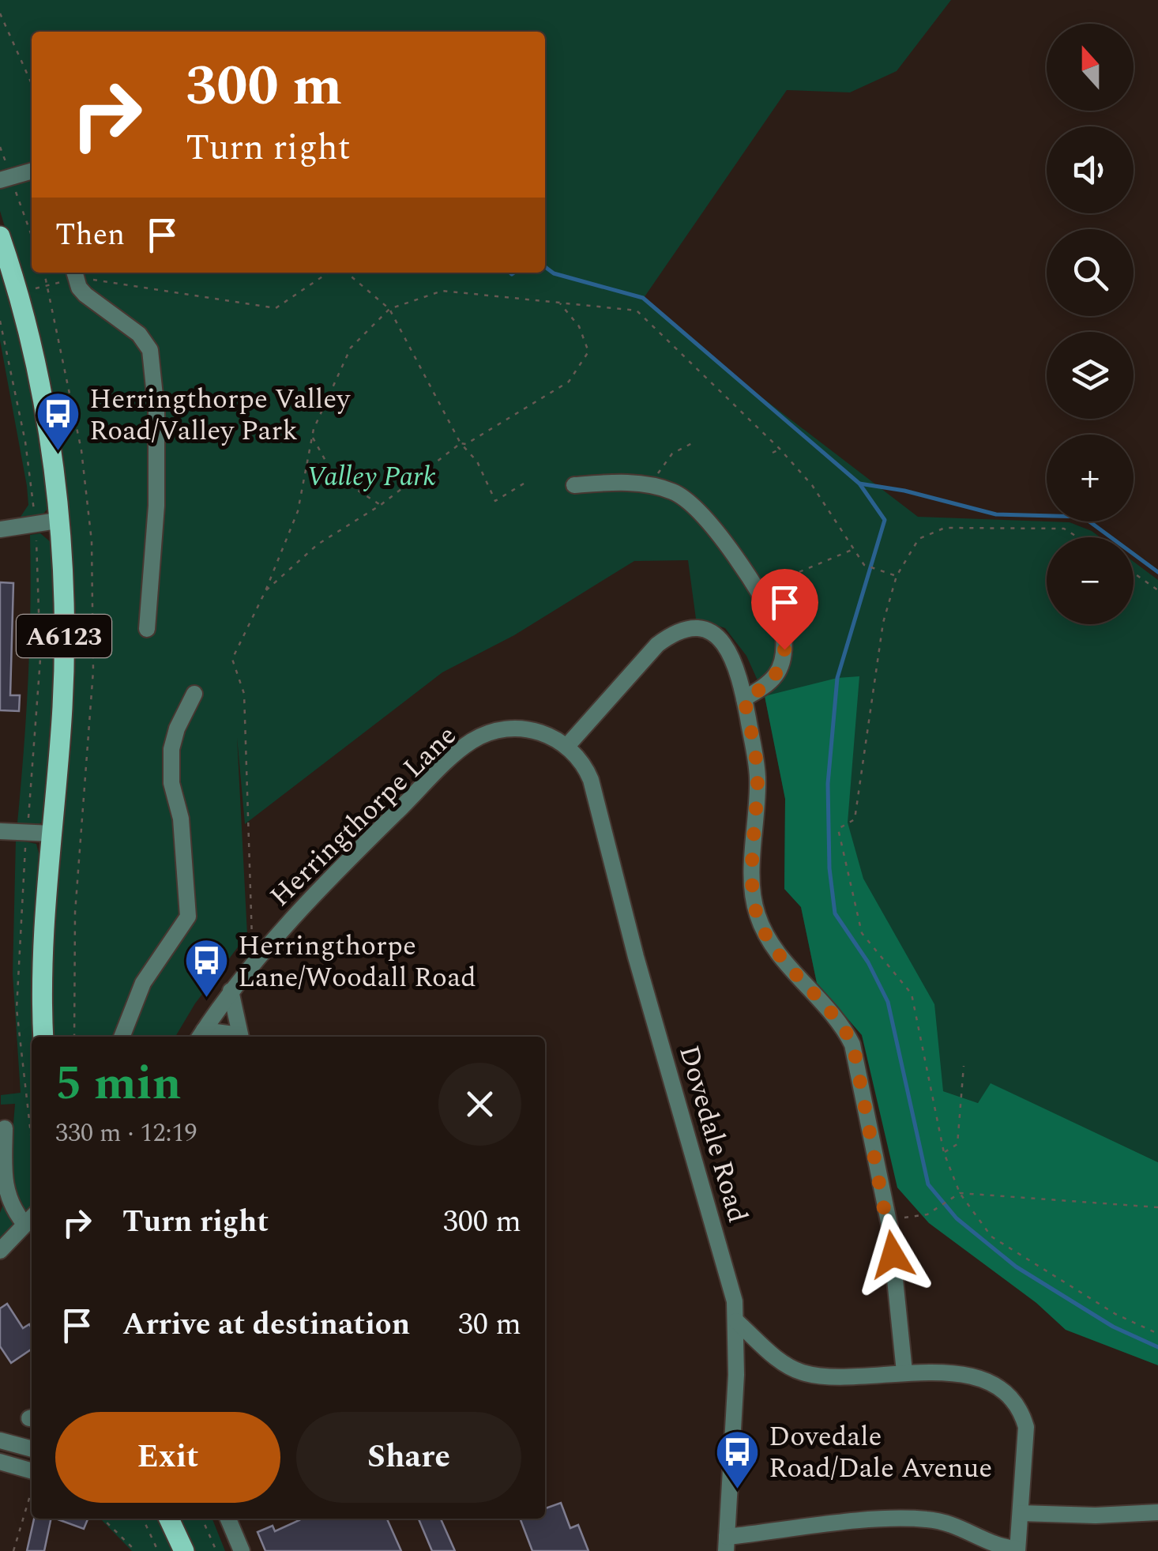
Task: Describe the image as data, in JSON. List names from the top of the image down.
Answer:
{
  "streets": {
    "main road": ["A6123"],
    "street": ["Herringthorpe Lane", "Dovedale Road"]
  },
  "crossings": [
    ["Herringthorpe Lane", "Dovedale Road"]
  ],
  "parks": ["Valley Park"],
  "places": {
    "bus stop": ["Herringthorpe Valley Road/Valley Park", "Herringthorpe Lane/Woodall Road", "Dovedale Road/Dale Avenue"]
  },
  "north": "top",
  "page": {
    "map_buttons": ["+", "−"],
    "turn": ["300 m", "Turn right"],
    "then": "Then",
    "heading": ["5 min", "330 m · 12:19"],
    "list": [
      {
        "name": "Turn right",
        "value": "300 m"
      },
      {
        "name": "Arrive at destination",
        "value": "30 m"
      }
    ],
    "buttons": ["Exit", "Share"]
  }
}
